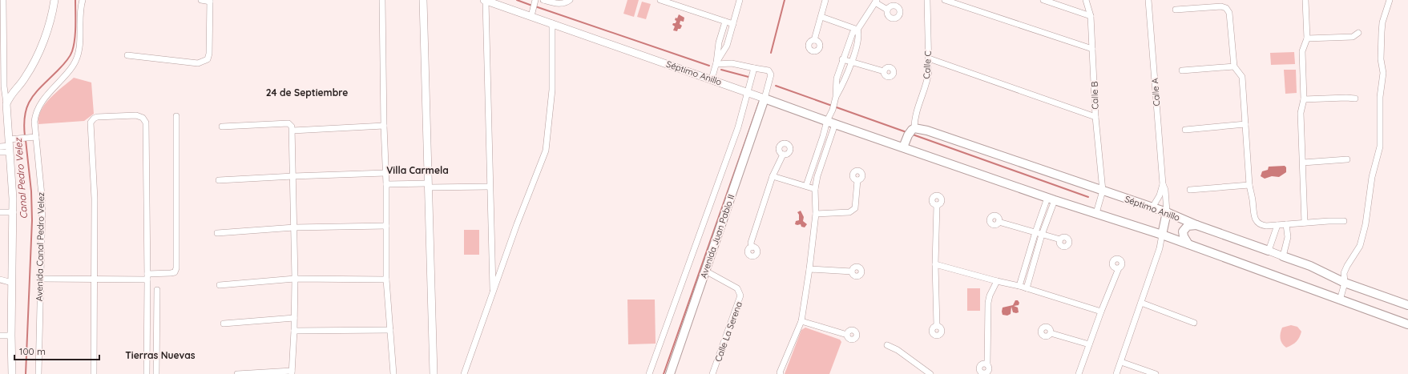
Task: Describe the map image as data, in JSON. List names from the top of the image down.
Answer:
{
  "streets": {
    "main road": ["Séptimo Anillo", "Avenida Juan Pablo II"],
    "street": [
      "Calle C",
      "Calle A",
      "Calle B",
      "Avenida Canal Pedro Velez",
      "Calle La Serena"
    ]
  },
  "crossings": [
    ["Calle C", "Séptimo Anillo"],
    ["Séptimo Anillo", "Calle A"],
    ["Séptimo Anillo", "Calle B"],
    ["Séptimo Anillo", "Avenida Juan Pablo II"],
    ["Avenida Juan Pablo II", "Calle La Serena"]
  ],
  "districts": ["24 de Septiembre", "Villa Carmela", "Tierras Nuevas"],
  "water": ["Canal Pedro Velez"],
  "scale_bar": "100 m"
}
